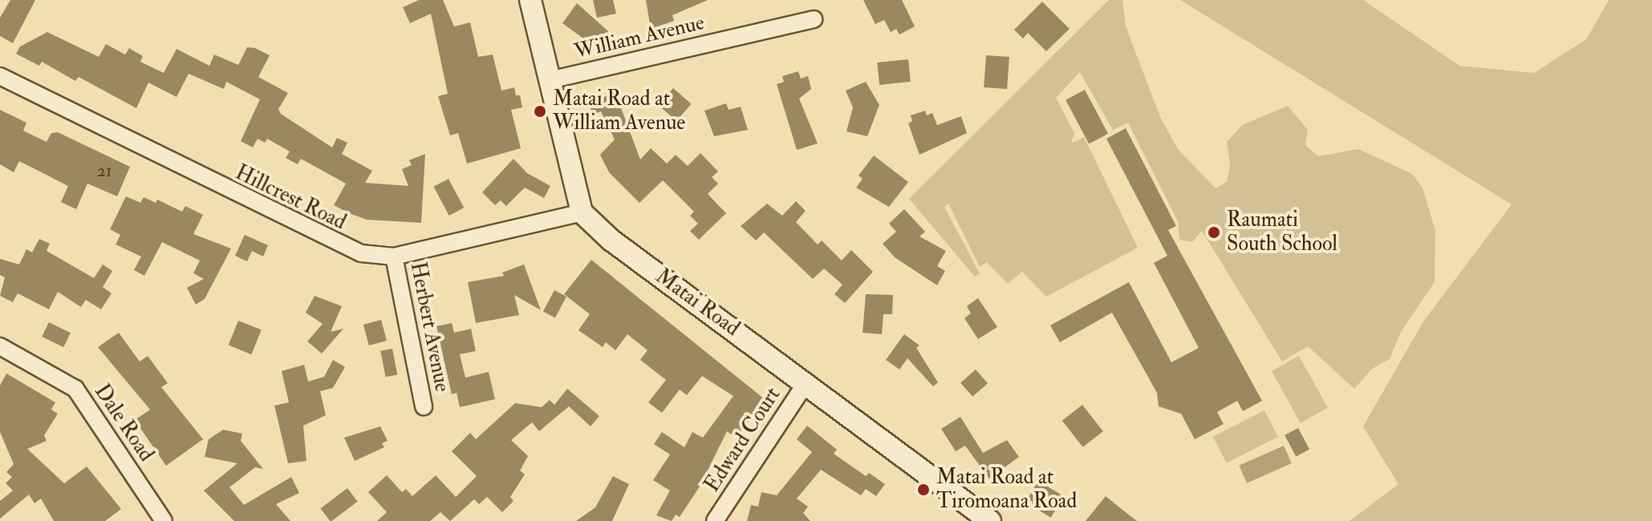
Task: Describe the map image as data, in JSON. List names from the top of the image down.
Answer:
{
  "streets": {
    "street": [
      "William Avenue",
      "Hillcrest Road",
      "Matai Road",
      "Herbert Avenue",
      "Dale Road",
      "Edward Court"
    ]
  },
  "crossings": [
    ["Hillcrest Road", "Matai Road"],
    ["Hillcrest Road", "Herbert Avenue"],
    ["Matai Road", "Edward Court"]
  ],
  "places": ["Matai Road at William Avenue", "Raumati South School", "Matai Road at Tiromoana Road"],
  "house_numbers": ["21"]
}
